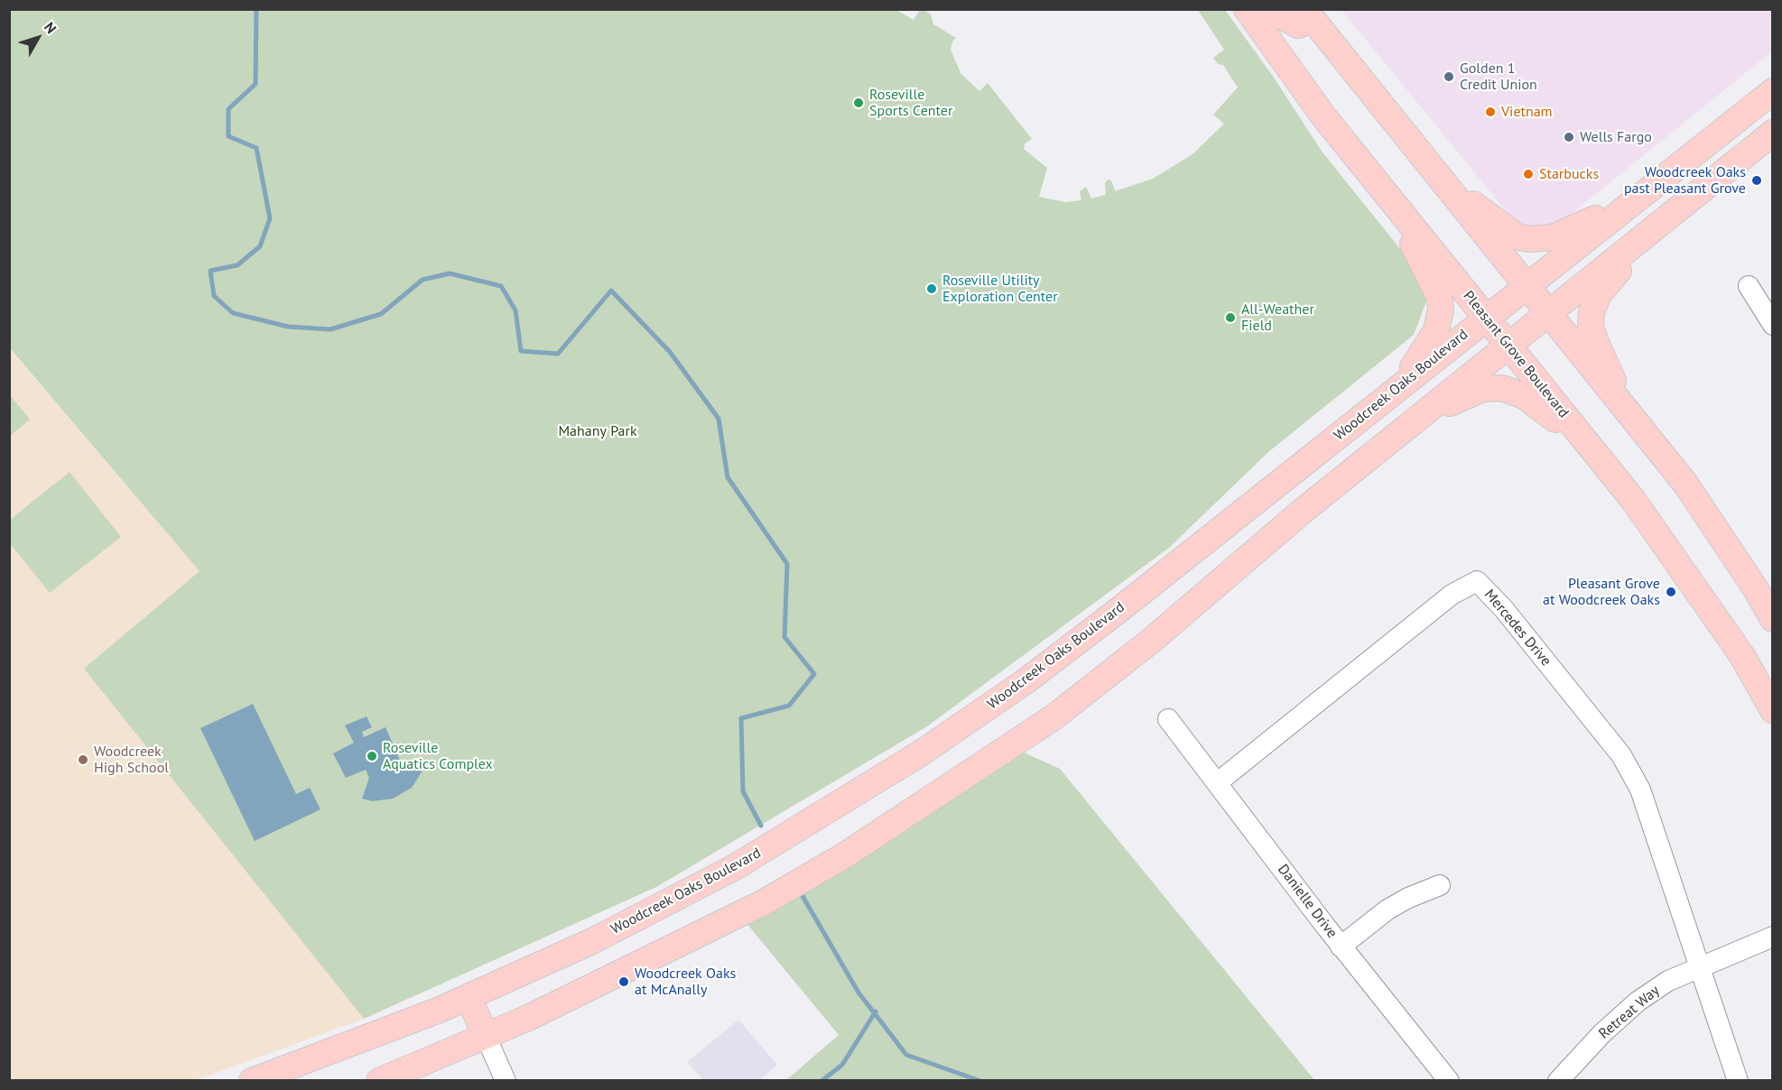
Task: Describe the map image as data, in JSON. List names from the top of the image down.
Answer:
{
  "streets": {
    "main road": ["Pleasant Grove Boulevard", "Woodcreek Oaks Boulevard"],
    "street": ["Mercedes Drive", "Danielle Drive", "Retreat Way"]
  },
  "crossings": [
    ["Pleasant Grove Boulevard", "Woodcreek Oaks Boulevard"],
    ["Mercedes Drive", "Danielle Drive"],
    ["Mercedes Drive", "Retreat Way"]
  ],
  "parks": ["Mahany Park"],
  "places": [
    "Golden 1 Credit Union",
    "Roseville Sports Center",
    "Vietnam",
    "Wells Fargo",
    "Starbucks",
    "Woodcreek Oaks past Pleasant Grove",
    "Roseville Utility Exploration Center",
    "All-Weather Field",
    "Pleasant Grove at Woodcreek Oaks",
    "Roseville Aquatics Complex",
    "Woodcreek High School",
    "Woodcreek Oaks at McAnally"
  ],
  "north": "top right"
}
